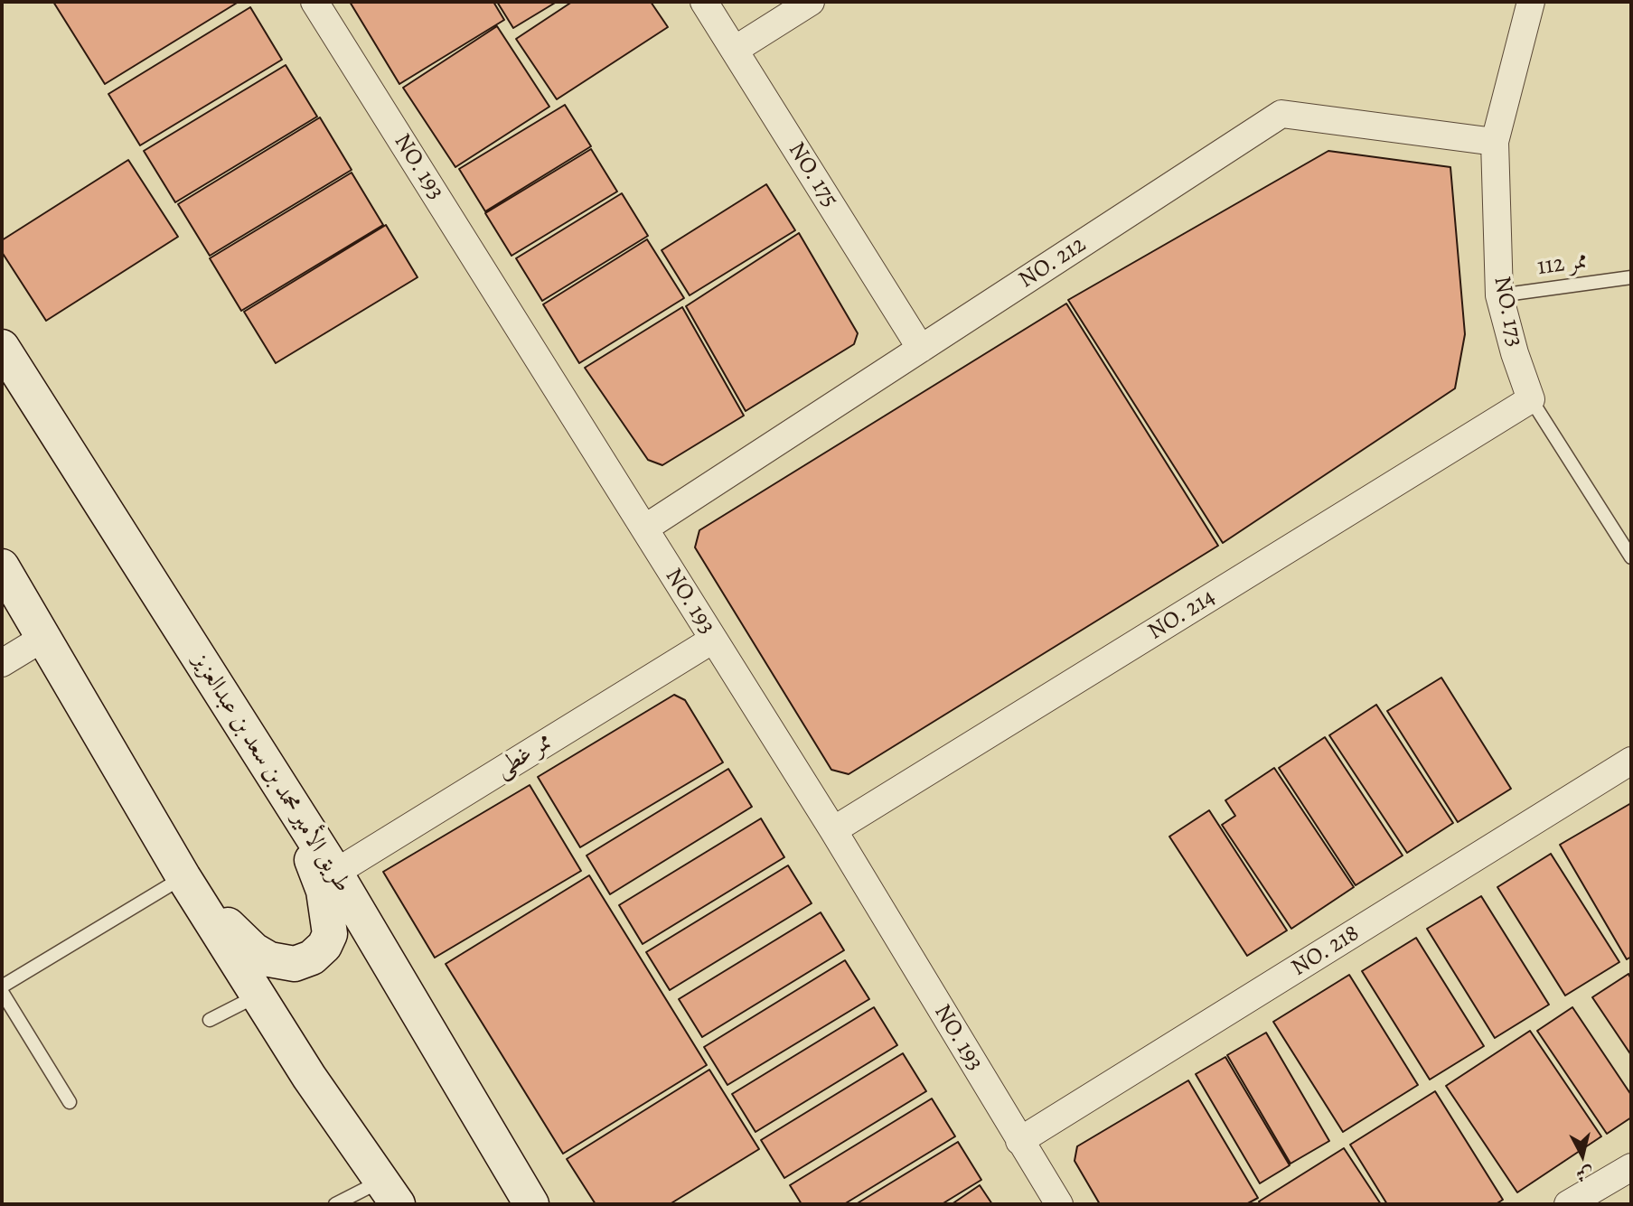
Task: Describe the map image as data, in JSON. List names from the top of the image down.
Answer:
{
  "streets": {
    "main road": ["طريق الأمير محمد بن سعد بن عبدالعزيز"],
    "street": [
      "NO. 193",
      "NO. 175",
      "NO. 212",
      "NO. 173",
      "NO. 214",
      "ممر غطى",
      "NO. 218"
    ],
    "lane": ["ممر 112"]
  },
  "crossings": [
    ["NO. 193", "NO. 212"],
    ["NO. 193", "NO. 214"],
    ["NO. 193", "ممر غطى"],
    ["NO. 193", "NO. 218"],
    ["NO. 175", "NO. 212"],
    ["NO. 212", "NO. 173"],
    ["ممر 112", "NO. 173"],
    ["NO. 173", "NO. 214"],
    ["ممر غطى", "طريق الأمير محمد بن سعد بن عبدالعزيز"]
  ],
  "north": "bottom"
}
